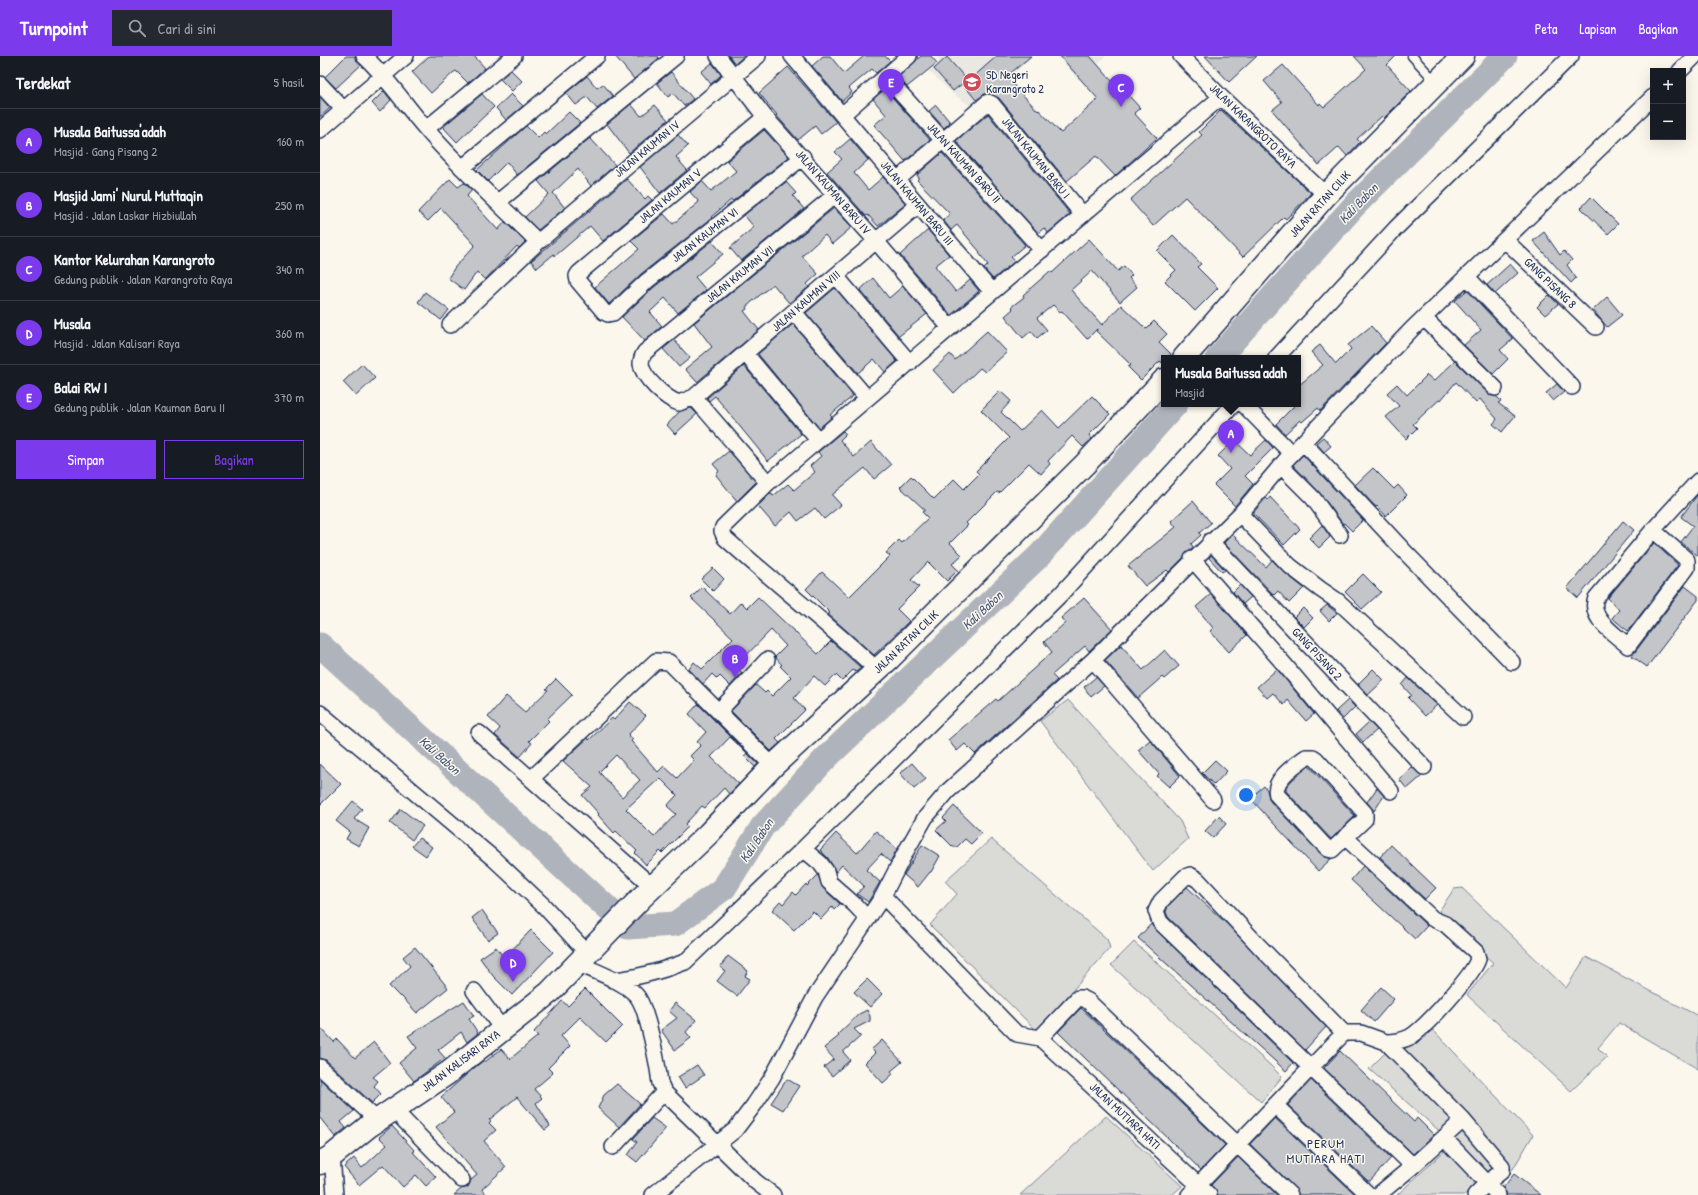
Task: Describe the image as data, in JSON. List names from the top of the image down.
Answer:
{
  "streets": {
    "street": [
      "JALAN KARANGROTO RAYA",
      "JALAN KAUMAN IV",
      "JALAN KAUMAN BARU I",
      "JALAN KAUMAN BARU II",
      "JALAN KAUMAN BARU IV",
      "JALAN KAUMAN V",
      "JALAN KAUMAN BARU III",
      "JALAN RATAN CILIK",
      "JALAN KAUMAN VI",
      "JALAN KAUMAN VII",
      "GANG PISANG 8",
      "JALAN KAUMAN VIII",
      "GANG PISANG 2",
      "JALAN KALISARI RAYA",
      "JALAN MUTIARA HATI"
    ]
  },
  "crossings": [
    ["JALAN KARANGROTO RAYA", "JALAN RATAN CILIK"],
    ["JALAN KAUMAN IV", "JALAN KAUMAN BARU IV"],
    ["JALAN KAUMAN BARU I", "JALAN KAUMAN BARU II"],
    ["JALAN KAUMAN BARU IV", "JALAN KAUMAN V"],
    ["JALAN KAUMAN BARU IV", "JALAN KAUMAN VI"],
    ["JALAN KAUMAN BARU IV", "JALAN KAUMAN VII"],
    ["JALAN KAUMAN BARU IV", "JALAN KAUMAN VIII"],
    ["JALAN KAUMAN V", "JALAN KAUMAN VI"],
    ["JALAN KAUMAN BARU III", "JALAN KAUMAN VIII"],
    ["JALAN RATAN CILIK", "JALAN KALISARI RAYA"],
    ["JALAN KAUMAN VII", "JALAN KAUMAN VIII"]
  ],
  "districts": ["PERUM MUTIARA HATI"],
  "water": ["Kali Babon"],
  "places": {
    "school or university": ["SD Negeri Karangroto 2"]
  },
  "page": {
    "header": "Turnpoint",
    "search": "Cari di sini",
    "nav": ["Peta", "Lapisan", "Bagikan"],
    "heading": ["Terdekat", "5 hasil"],
    "map_buttons": ["+", "−"],
    "pins": [
      "E",
      "C",
      "A",
      "B",
      "D"
    ],
    "list": [
      {
        "mark": "A",
        "name": "Musala Baitussa'adah",
        "note": "Masjid · Gang Pisang 2",
        "value": "160 m"
      },
      {
        "mark": "B",
        "name": "Masjid Jami' Nurul Muttaqin",
        "note": "Masjid · Jalan Laskar Hizbiullah",
        "value": "250 m"
      },
      {
        "mark": "C",
        "name": "Kantor Kelurahan Karangroto",
        "note": "Gedung publik · Jalan Karangroto Raya",
        "value": "340 m"
      },
      {
        "mark": "D",
        "name": "Musala",
        "note": "Masjid · Jalan Kalisari Raya",
        "value": "360 m"
      },
      {
        "mark": "E",
        "name": "Balai RW I",
        "note": "Gedung publik · Jalan Kauman Baru II",
        "value": "370 m"
      }
    ],
    "popup": ["Musala Baitussa'adah", "Masjid"],
    "buttons": ["Simpan", "Bagikan"]
  }
}
